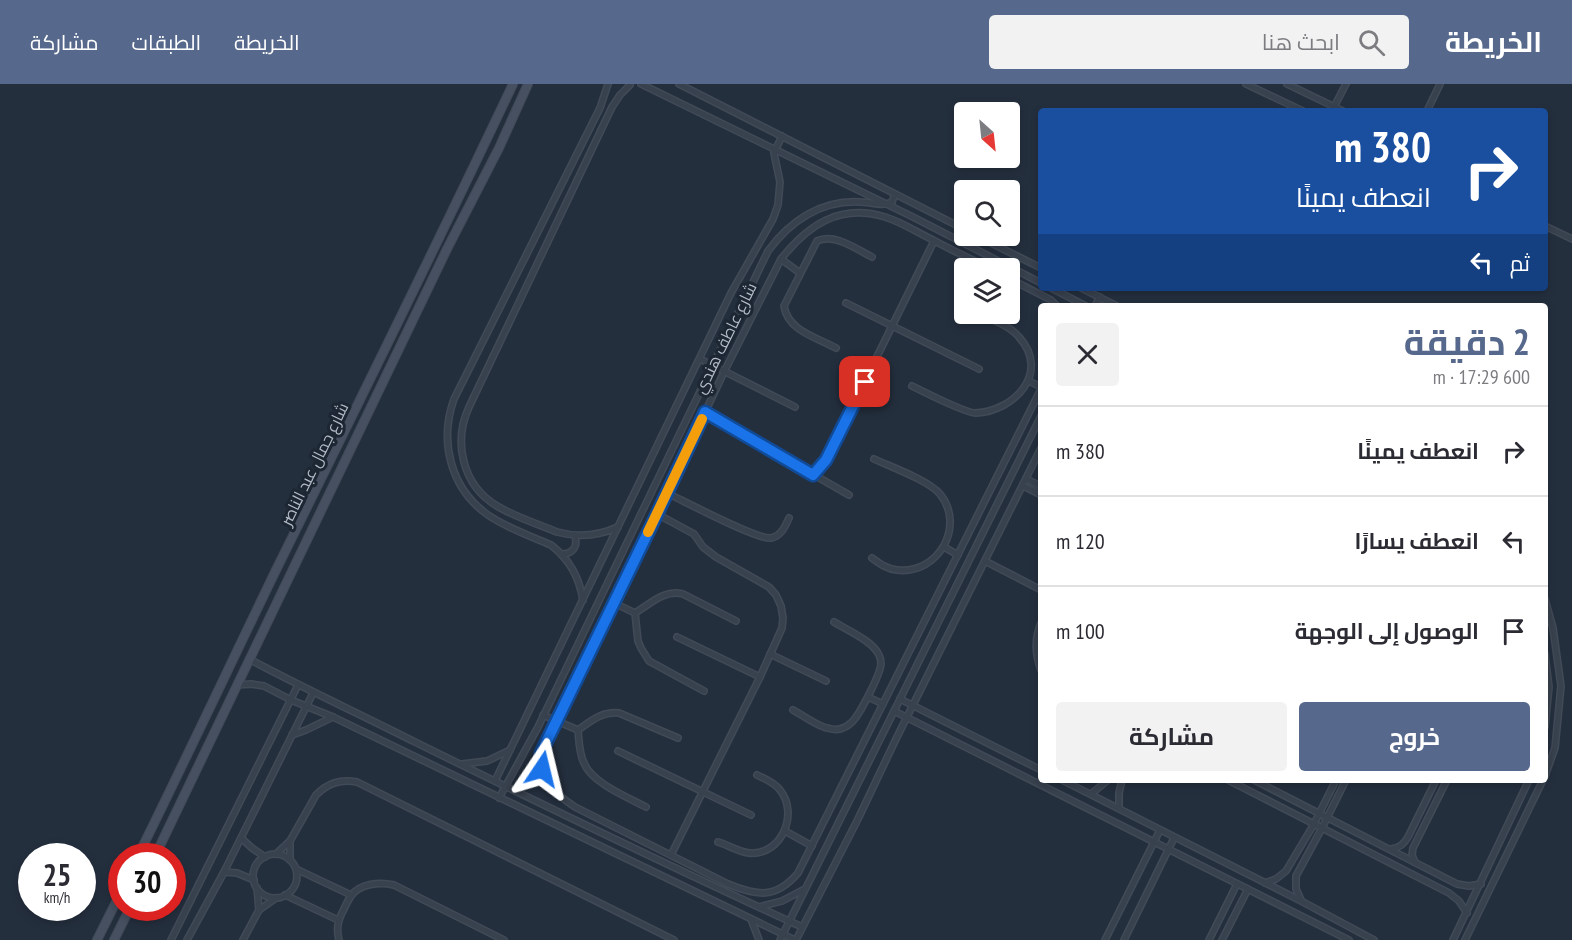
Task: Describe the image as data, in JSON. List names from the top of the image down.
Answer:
{
  "streets": {
    "main road": ["شارع جمال عبد الناصر"],
    "street": ["شارع عاطف هندي"]
  },
  "north": "bottom right",
  "page": {
    "header": "الخريطة",
    "search": "ابحث هنا",
    "nav": ["الخريطة", "الطبقات", "مشاركة"],
    "turn": ["380 m", "انعطف يمينًا"],
    "then": "ثم",
    "heading": ["2 دقيقة", "600 m · 17:29"],
    "list": [
      {
        "name": "انعطف يمينًا",
        "value": "380 m"
      },
      {
        "name": "انعطف يسارًا",
        "value": "120 m"
      },
      {
        "name": "الوصول إلى الوجهة",
        "value": "100 m"
      }
    ],
    "buttons": ["خروج", "مشاركة"],
    "speed": "25 km/h",
    "limit": "30"
  }
}
